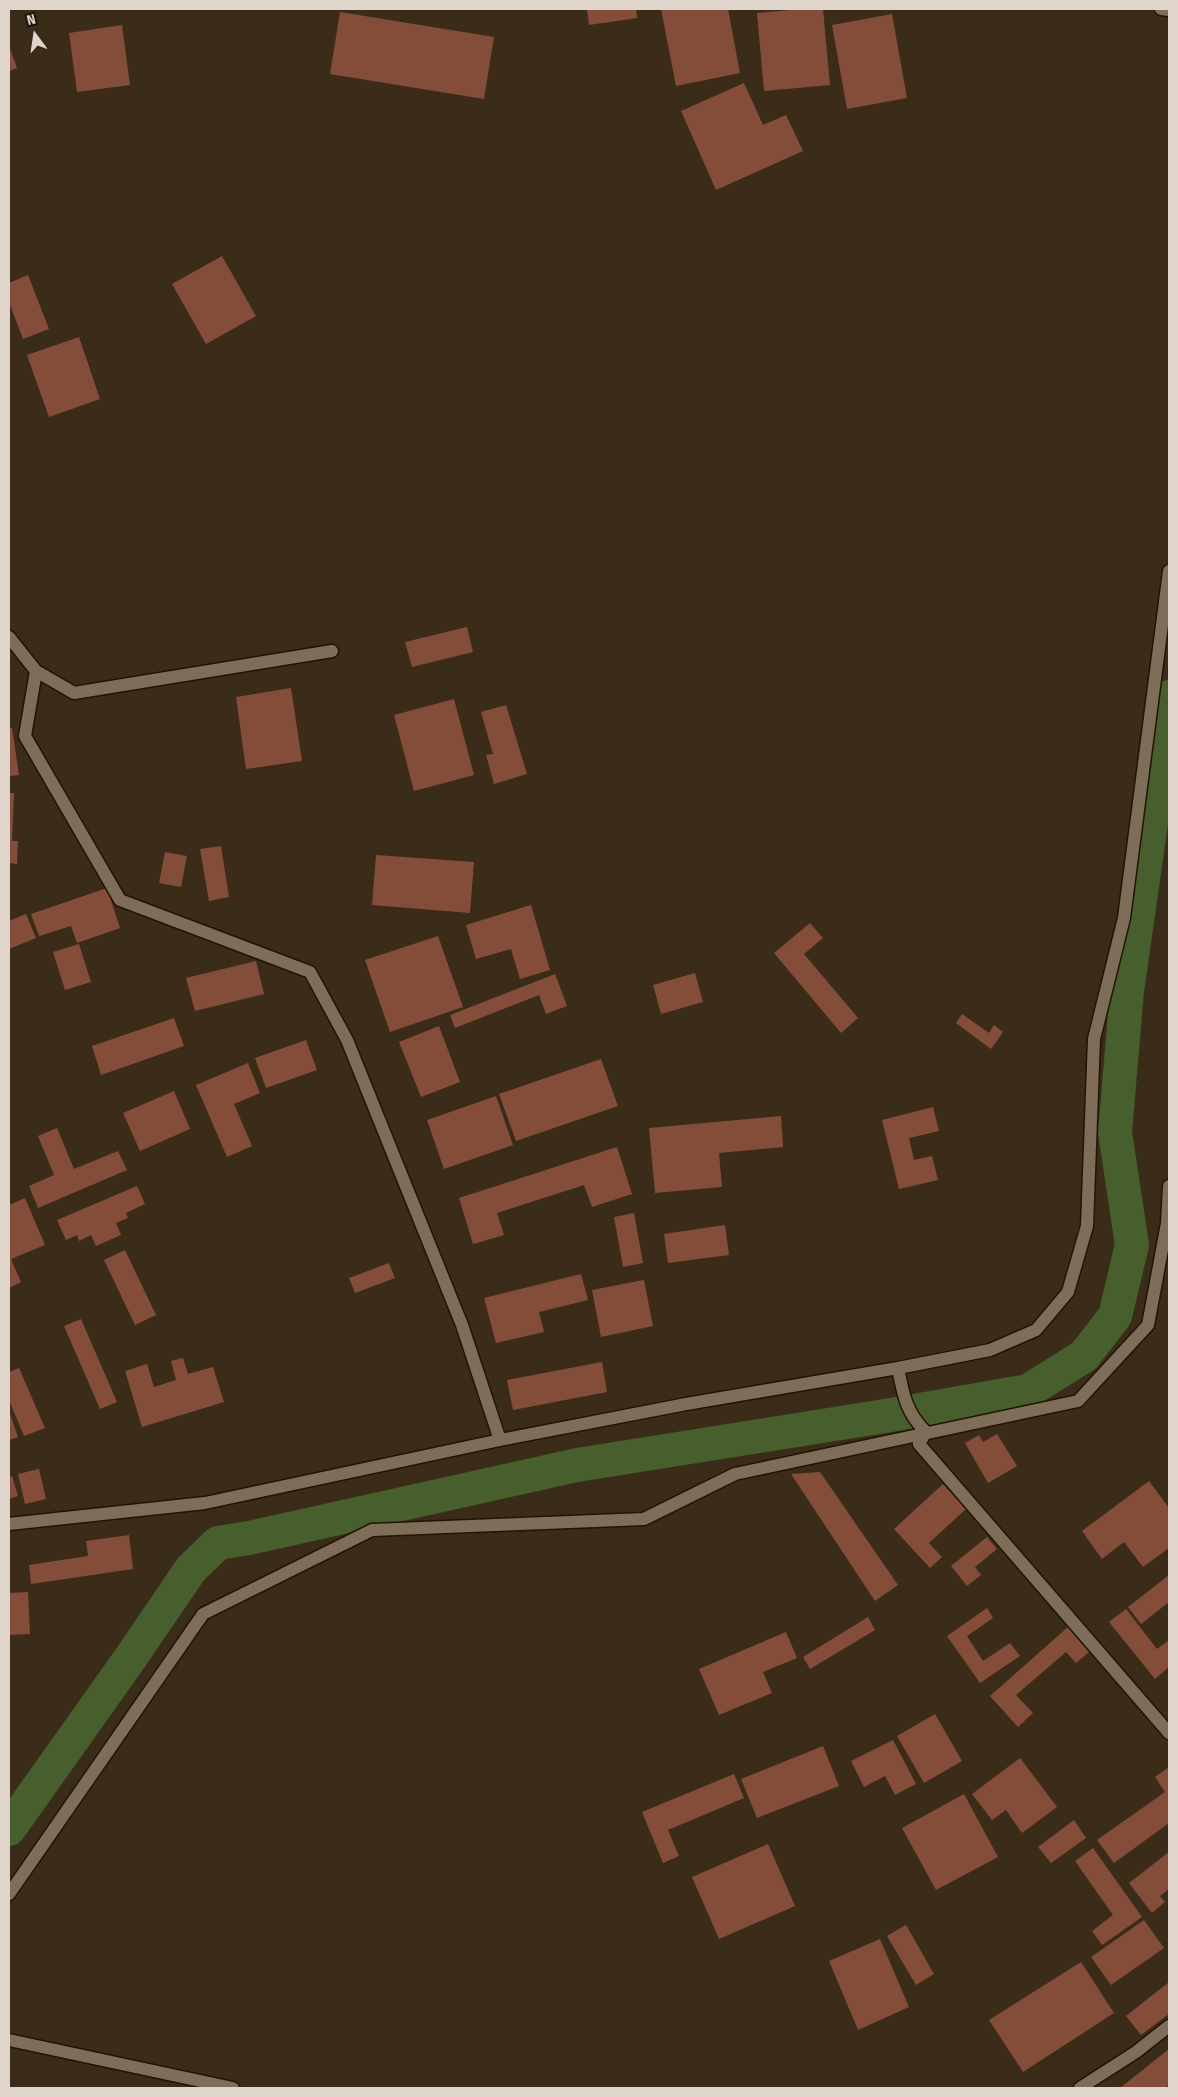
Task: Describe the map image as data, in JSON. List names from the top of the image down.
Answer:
{
  "north": "top"
}
